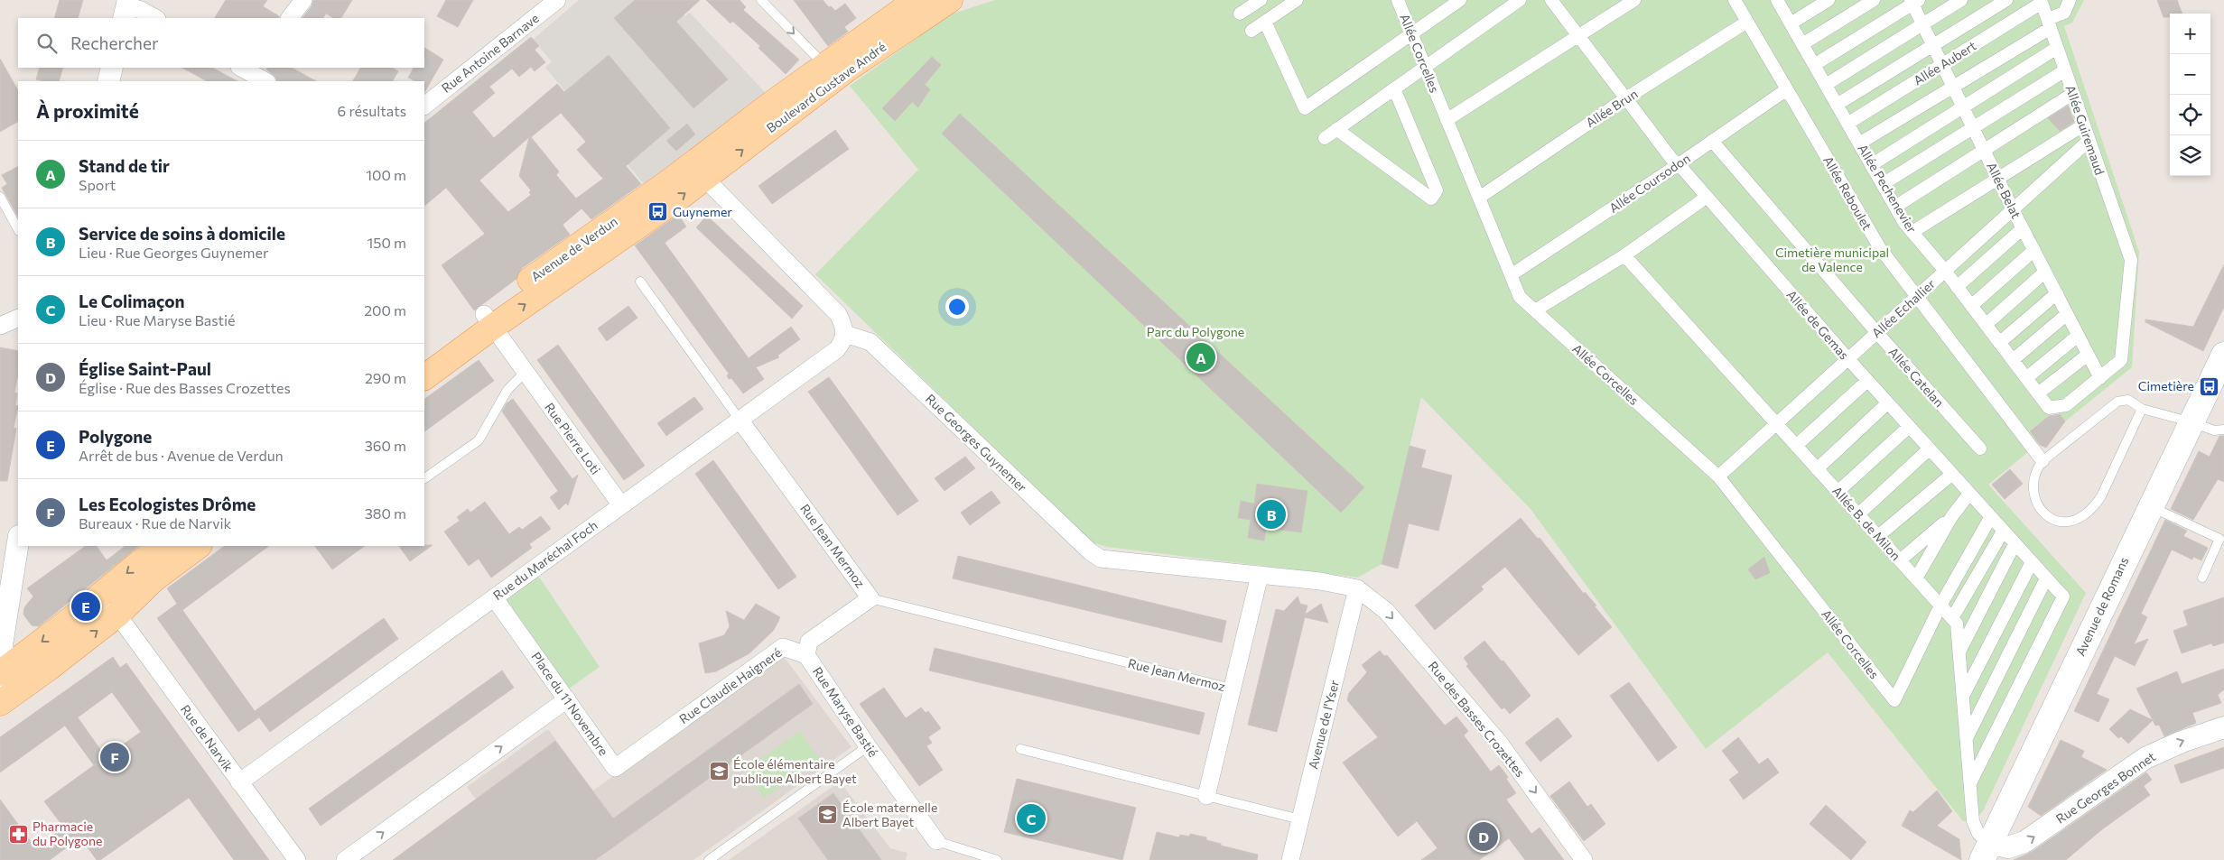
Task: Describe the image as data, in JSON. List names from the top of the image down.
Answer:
{
  "streets": {
    "main road": ["Boulevard Gustave André", "Avenue de Verdun", "Avenue de Romans"],
    "street": [
      "Rue Antoine Barnave",
      "Allée Corcelles",
      "Allée Aubert",
      "Allée Brun",
      "Allée Guiremaud",
      "Allée Coursodon",
      "Allée Pechenevier",
      "Allée Belat",
      "Allée Reboulet",
      "Allée Echallier",
      "Allée de Gemas",
      "Allée Catelan",
      "Rue Pierre Loti",
      "Rue Georges Guynemer",
      "Allée B. de Milon",
      "Rue Jean Mermoz",
      "Rue du Maréchal Foch",
      "Rue Claudie Haigneré",
      "Place du 11 Novembre",
      "Rue Maryse Bastié",
      "Rue des Basses Crozettes",
      "Avenue de l'Yser",
      "Rue de Narvik",
      "Rue Georges Bonnet"
    ]
  },
  "crossings": [
    ["Allée Corcelles", "Allée Brun"],
    ["Allée Corcelles", "Allée Coursodon"],
    ["Allée Corcelles", "Allée Echallier"],
    ["Allée Corcelles", "Allée B. de Milon"],
    ["Allée Aubert", "Allée Guiremaud"],
    ["Allée Aubert", "Allée Pechenevier"],
    ["Allée Aubert", "Allée Belat"],
    ["Boulevard Gustave André", "Avenue de Verdun"],
    ["Allée Brun", "Allée Reboulet"],
    ["Allée Brun", "Allée de Gemas"],
    ["Allée Guiremaud", "Allée Pechenevier"],
    ["Allée Guiremaud", "Allée Belat"],
    ["Allée Guiremaud", "Allée Echallier"],
    ["Allée Coursodon", "Allée Reboulet"],
    ["Allée Coursodon", "Allée de Gemas"],
    ["Allée Coursodon", "Allée Catelan"],
    ["Allée Pechenevier", "Allée Belat"],
    ["Allée Pechenevier", "Allée Echallier"],
    ["Allée Belat", "Allée Echallier"],
    ["Allée Reboulet", "Allée Echallier"],
    ["Avenue de Verdun", "Rue Pierre Loti"],
    ["Allée Echallier", "Allée de Gemas"],
    ["Allée Echallier", "Allée Catelan"],
    ["Allée Echallier", "Allée B. de Milon"],
    ["Allée de Gemas", "Allée B. de Milon"],
    ["Rue Pierre Loti", "Rue du Maréchal Foch"],
    ["Rue Georges Guynemer", "Rue du Maréchal Foch"],
    ["Rue Georges Guynemer", "Rue des Basses Crozettes"],
    ["Rue Georges Guynemer", "Avenue de l'Yser"],
    ["Allée B. de Milon", "Avenue de Romans"],
    ["Allée B. de Milon", "Rue Georges Bonnet"],
    ["Rue Jean Mermoz", "Rue du Maréchal Foch"],
    ["Rue Jean Mermoz", "Rue Maryse Bastié"],
    ["Rue du Maréchal Foch", "Place du 11 Novembre"],
    ["Rue du Maréchal Foch", "Rue de Narvik"],
    ["Avenue de Romans", "Rue Georges Bonnet"],
    ["Rue Claudie Haigneré", "Place du 11 Novembre"],
    ["Rue Claudie Haigneré", "Rue Maryse Bastié"],
    ["Rue des Basses Crozettes", "Avenue de l'Yser"]
  ],
  "one_way": ["Rue des Basses Crozettes", "Rue Georges Bonnet"],
  "parks": ["Cimetière municipal de Valence", "Parc du Polygone"],
  "places": {
    "bus stop": ["Guynemer", "Cimetière"],
    "school or university": ["École élémentaire publique Albert Bayet", "École maternelle Albert Bayet"],
    "pharmacy": ["Pharmacie du Polygone"]
  },
  "page": {
    "map_buttons": ["+", "−"],
    "search": "Rechercher",
    "heading": ["À proximité", "6 résultats"],
    "list": [
      {
        "mark": "A",
        "name": "Stand de tir",
        "note": "Sport",
        "value": "100 m"
      },
      {
        "mark": "B",
        "name": "Service de soins à domicile",
        "note": "Lieu · Rue Georges Guynemer",
        "value": "150 m"
      },
      {
        "mark": "C",
        "name": "Le Colimaçon",
        "note": "Lieu · Rue Maryse Bastié",
        "value": "200 m"
      },
      {
        "mark": "D",
        "name": "Église Saint-Paul",
        "note": "Église · Rue des Basses Crozettes",
        "value": "290 m"
      },
      {
        "mark": "E",
        "name": "Polygone",
        "note": "Arrêt de bus · Avenue de Verdun",
        "value": "360 m"
      },
      {
        "mark": "F",
        "name": "Les Ecologistes Drôme",
        "note": "Bureaux · Rue de Narvik",
        "value": "380 m"
      }
    ],
    "pins": [
      "A",
      "B",
      "E",
      "F",
      "C",
      "D"
    ]
  }
}
